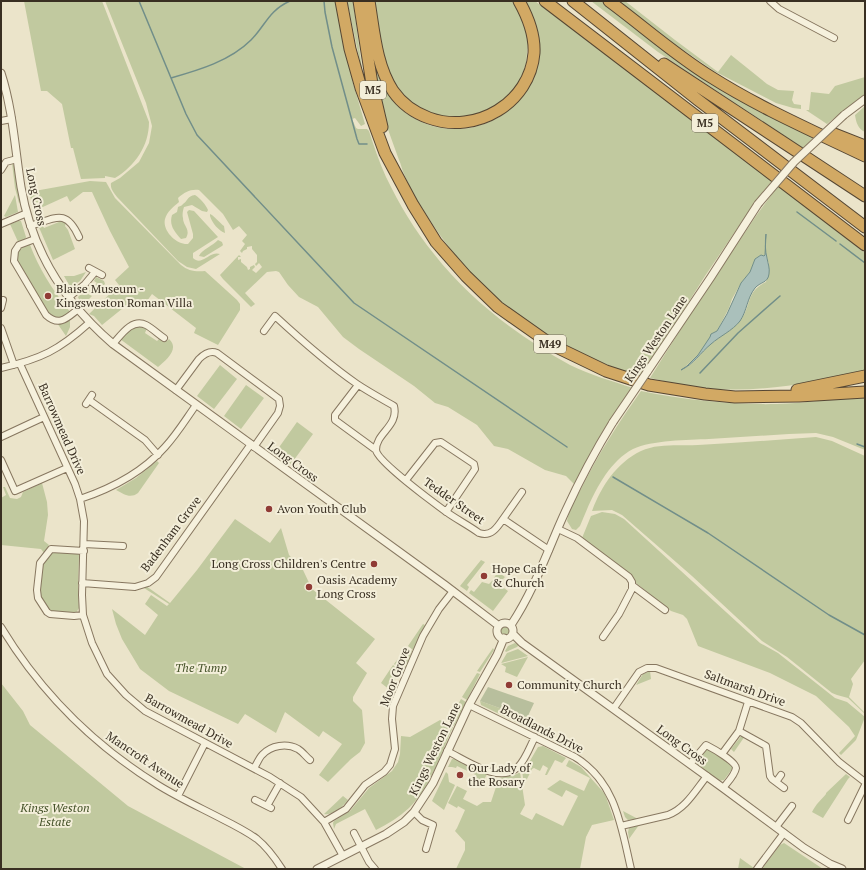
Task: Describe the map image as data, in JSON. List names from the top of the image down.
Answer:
{
  "streets": {
    "highway": ["M5", "M49"],
    "street": [
      "Long Cross",
      "Kings Weston Lane",
      "Barrowmead Drive",
      "Tedder Street",
      "Badenham Grove",
      "Moor Grove",
      "Saltmarsh Drive",
      "Broadlands Drive",
      "Mancroft Avenue"
    ]
  },
  "crossings": [
    ["M5", "M49"],
    ["Long Cross", "Kings Weston Lane"],
    ["Long Cross", "Badenham Grove"],
    ["Long Cross", "Moor Grove"],
    ["Long Cross", "Saltmarsh Drive"],
    ["Kings Weston Lane", "Barrowmead Drive"],
    ["Kings Weston Lane", "Tedder Street"],
    ["Kings Weston Lane", "Broadlands Drive"],
    ["Barrowmead Drive", "Badenham Grove"],
    ["Barrowmead Drive", "Moor Grove"]
  ],
  "parks": ["The Tump", "Kings Weston Estate"],
  "places": [
    "Blaise Museum - Kingsweston Roman Villa",
    "Avon Youth Club",
    "Long Cross Children's Centre",
    "Hope Cafe & Church",
    "Oasis Academy Long Cross",
    "Community Church",
    "Our Lady of the Rosary"
  ]
}
